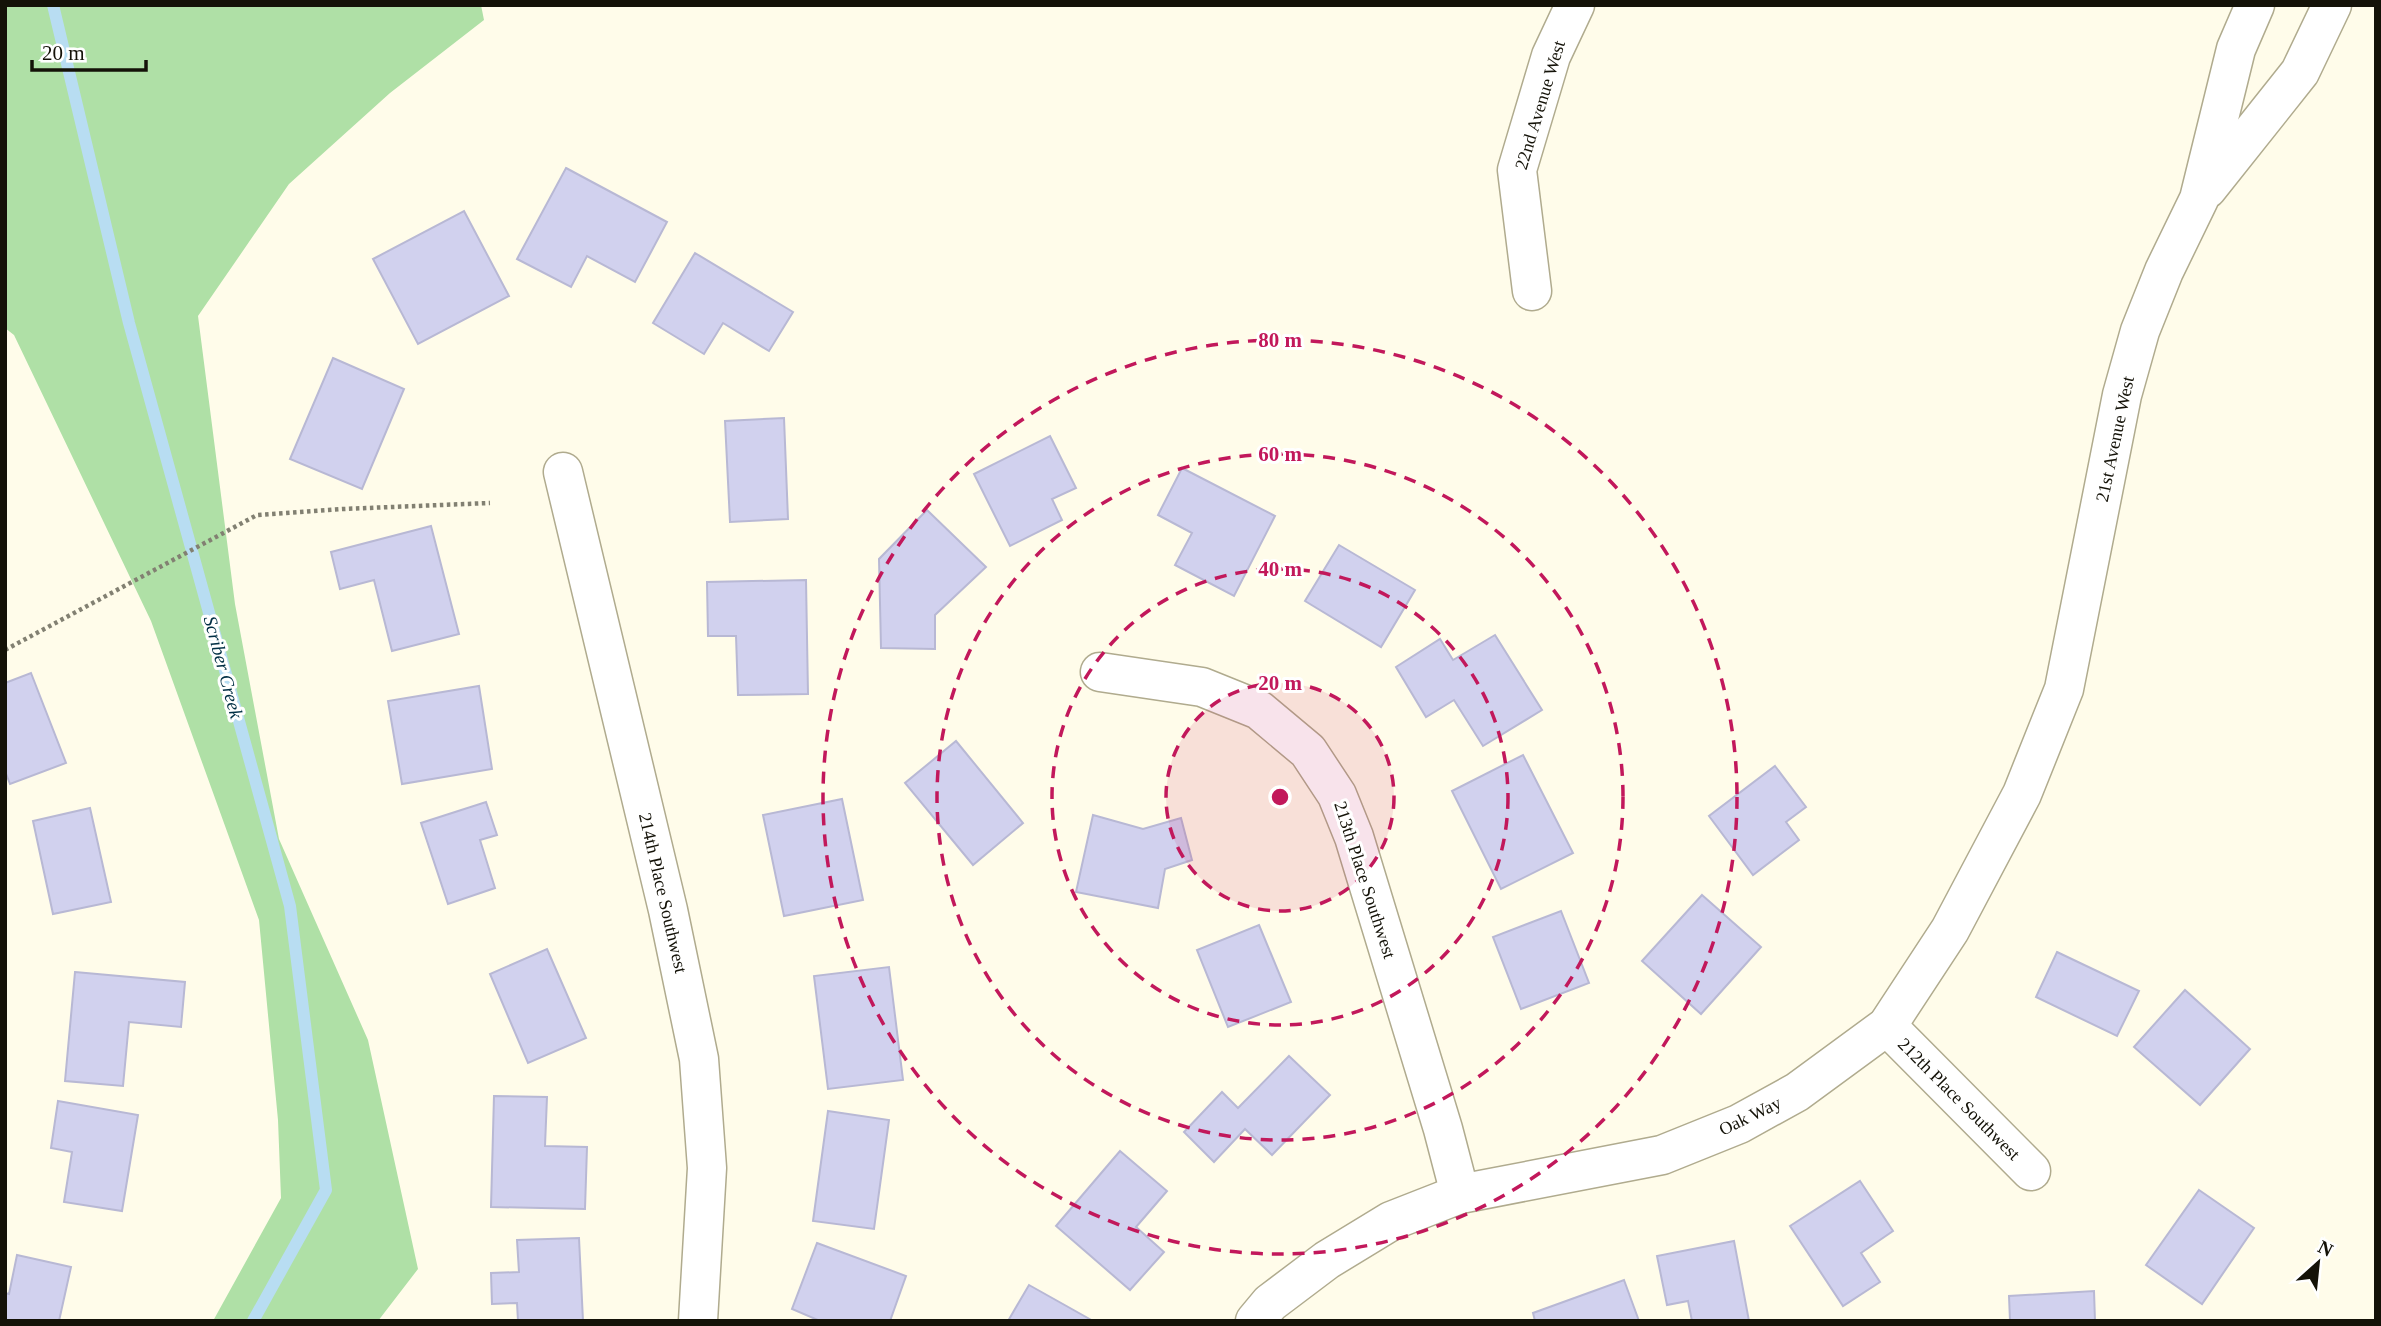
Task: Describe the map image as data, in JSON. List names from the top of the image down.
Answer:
{
  "streets": {
    "street": [
      "22nd Avenue West",
      "21st Avenue West",
      "213th Place Southwest",
      "214th Place Southwest",
      "212th Place Southwest",
      "Oak Way"
    ]
  },
  "crossings": [
    ["21st Avenue West", "Oak Way"],
    ["213th Place Southwest", "Oak Way"],
    ["212th Place Southwest", "Oak Way"]
  ],
  "water": ["Scriber Creek"],
  "scale_bar": "20 m",
  "north": "top right",
  "rings": [
    "80 m",
    "60 m",
    "40 m",
    "20 m"
  ]
}
